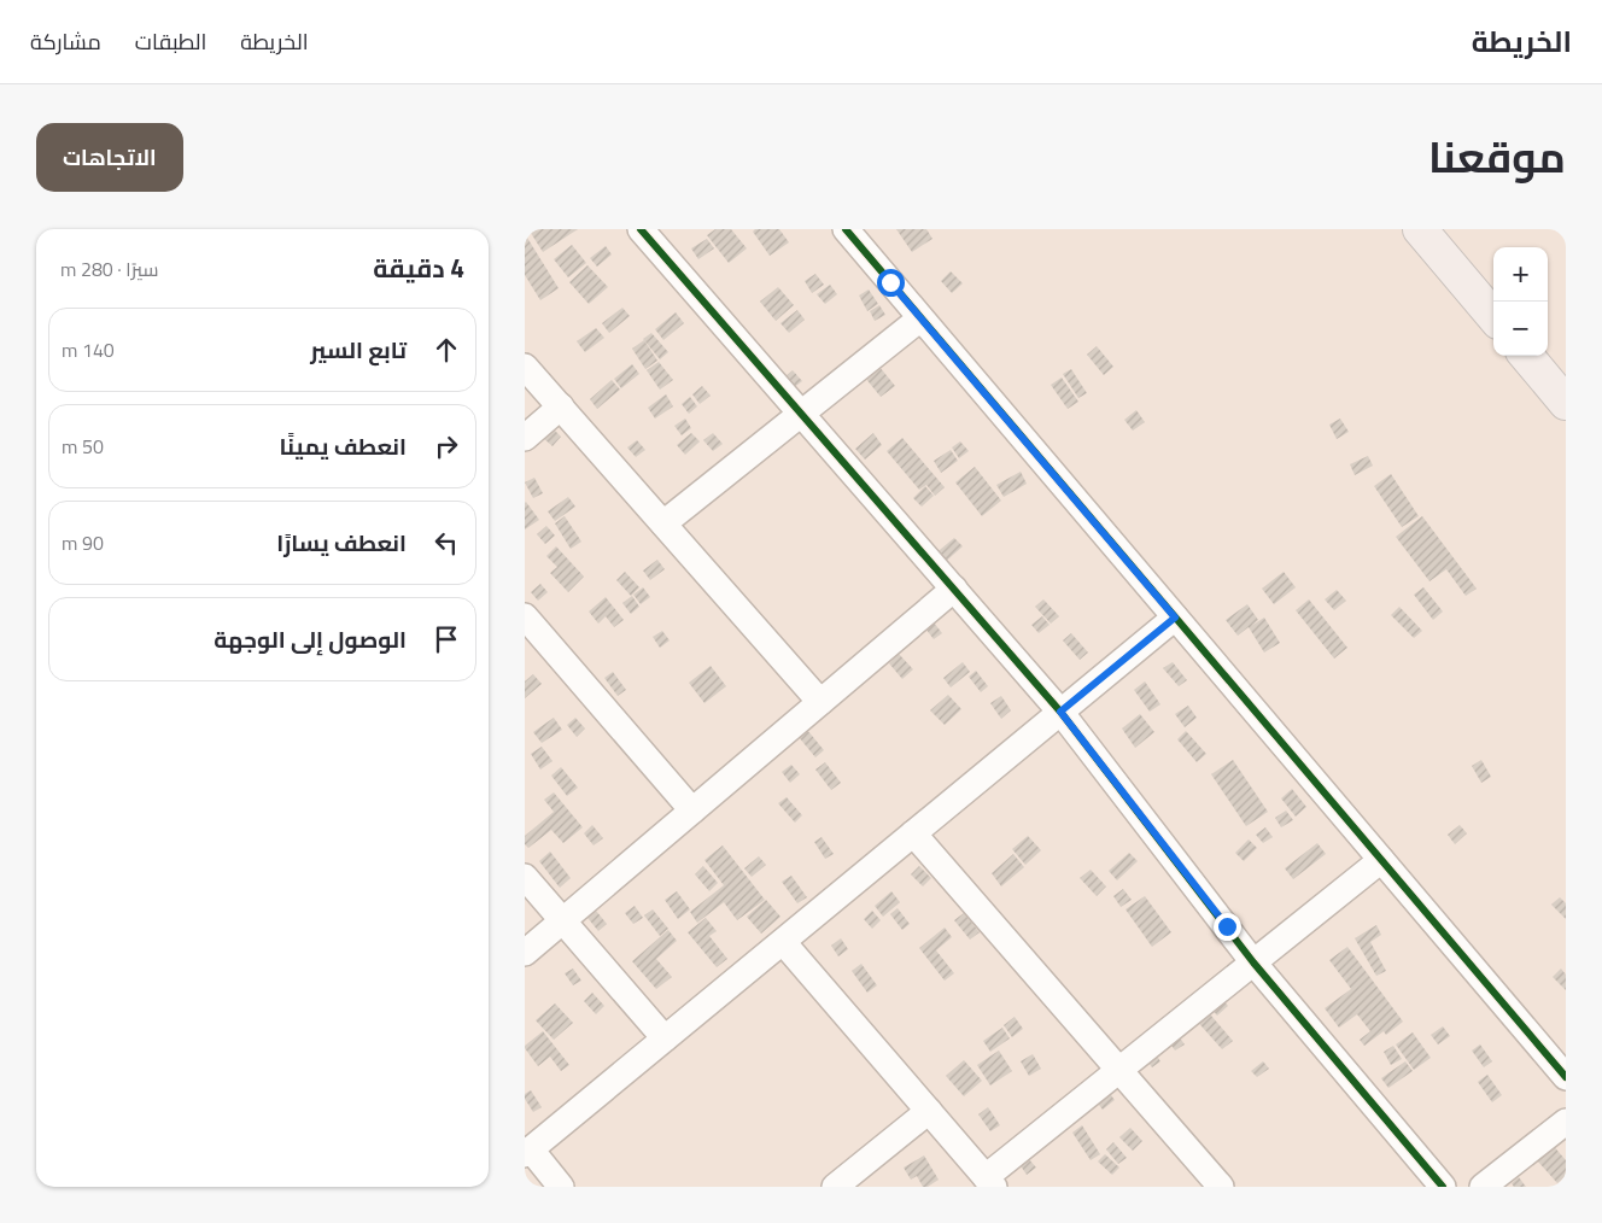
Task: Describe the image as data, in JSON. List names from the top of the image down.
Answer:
{
  "page": {
    "header": "الخريطة",
    "nav": ["الخريطة", "الطبقات", "مشاركة"],
    "title": "موقعنا",
    "buttons": "الاتجاهات",
    "heading": ["4 دقيقة", "سيرًا · 280 m"],
    "map_buttons": ["+", "−"],
    "list": [
      ["تابع السير", "140 m"],
      ["انعطف يمينًا", "50 m"],
      ["انعطف يسارًا", "90 m"],
      "الوصول إلى الوجهة"
    ]
  }
}
